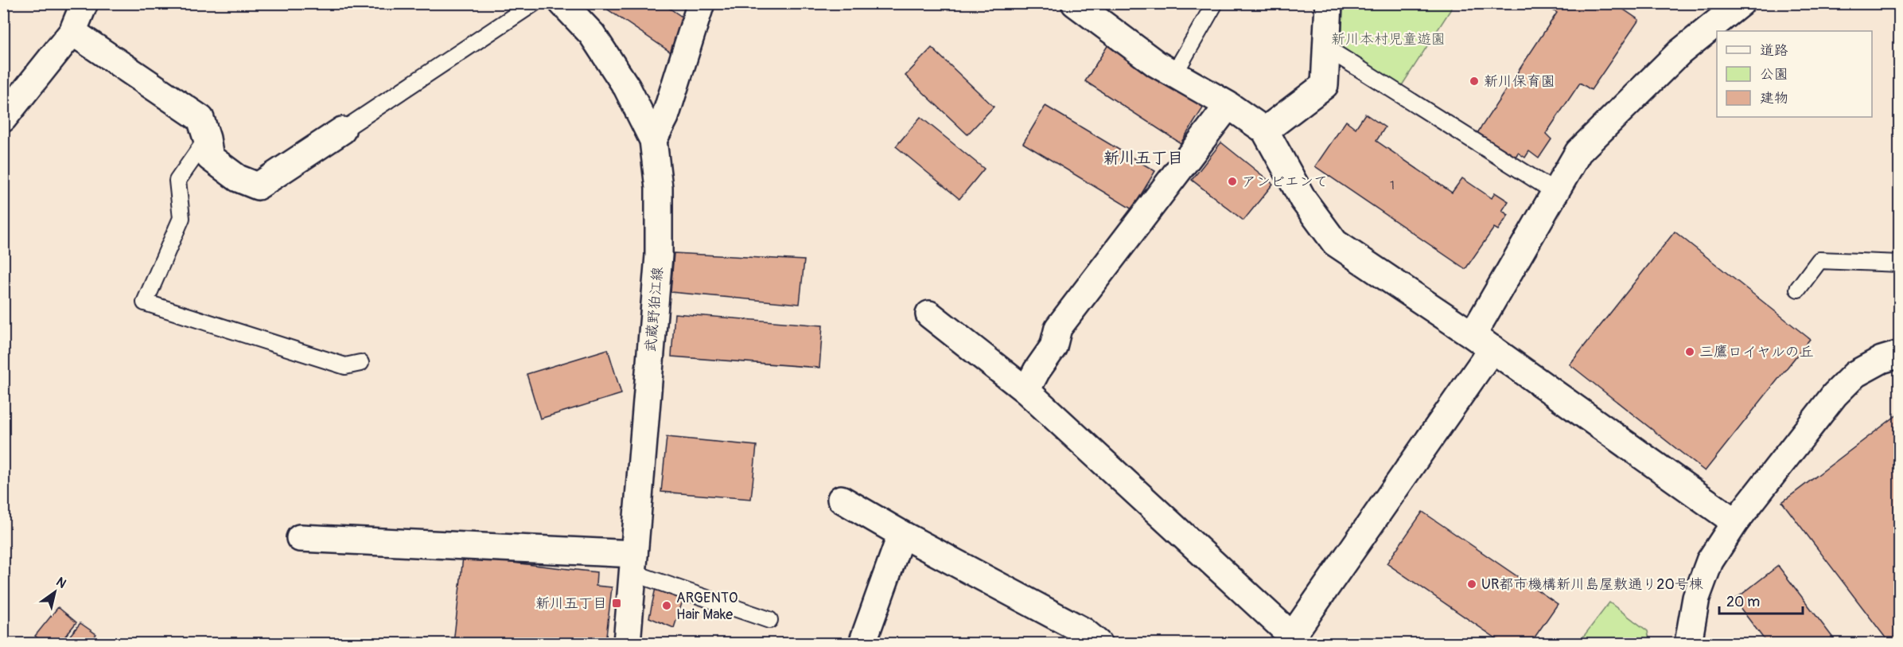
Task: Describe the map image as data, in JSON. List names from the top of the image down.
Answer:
{
  "streets": {
    "street": ["武蔵野狛江線"]
  },
  "districts": ["新川五丁目"],
  "parks": ["新川本村児童遊園"],
  "places": {
    "other": [
      "新川保育園",
      "アンビエンて",
      "三鷹ロイヤルの丘",
      "UR都市機構新川島屋敷通り20号棟",
      "ARGENTO Hair Make"
    ],
    "transit": ["新川五丁目"]
  },
  "house_numbers": ["1"],
  "legend": ["道路", "公園", "建物"],
  "scale_bar": "20 m",
  "north": "top right"
}
